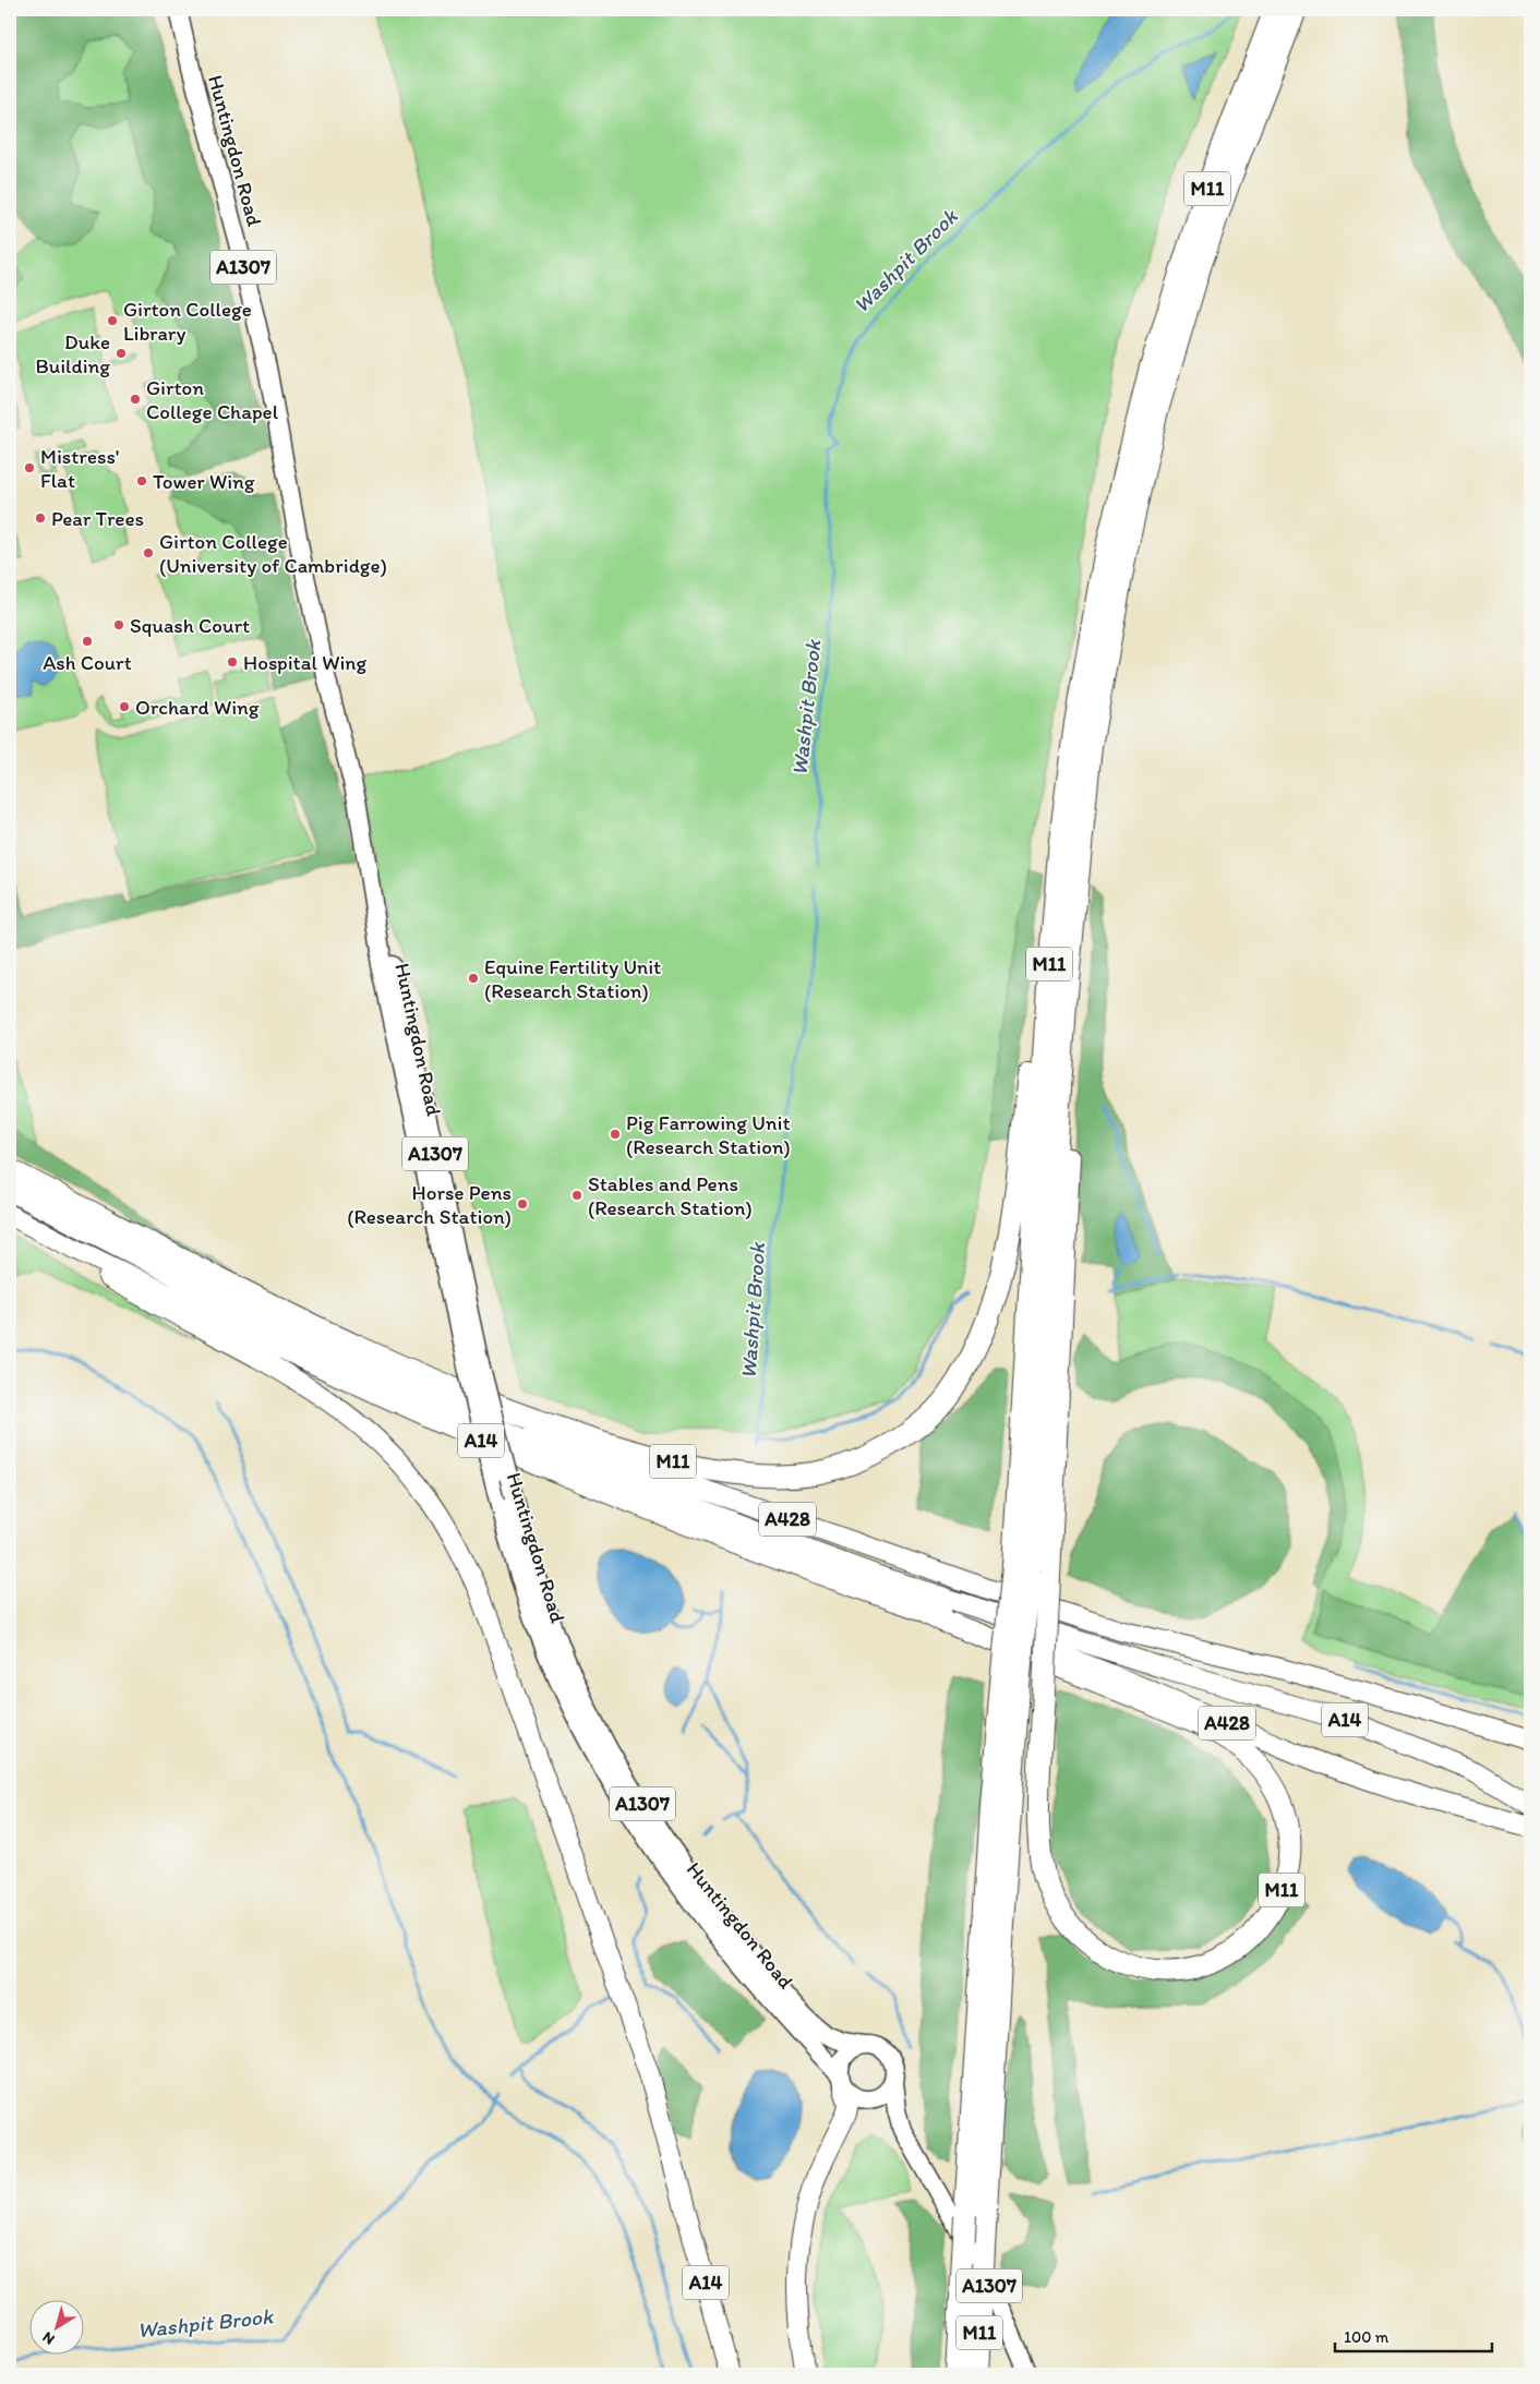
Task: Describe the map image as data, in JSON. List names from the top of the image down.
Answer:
{
  "streets": {
    "highway": ["M11", "A14", "A428"],
    "main road": ["Huntingdon Road", "A1307"]
  },
  "crossings": [
    ["Huntingdon Road", "A1307"],
    ["M11", "A14"],
    ["M11", "A428"],
    ["A14", "A428"]
  ],
  "water": ["Washpit Brook"],
  "places": [
    "Girton College Library",
    "Duke Building",
    "Girton College Chapel",
    "Mistress' Flat",
    "Tower Wing",
    "Pear Trees",
    "Girton College (University of Cambridge)",
    "Squash Court",
    "Ash Court",
    "Hospital Wing",
    "Orchard Wing",
    "Equine Fertility Unit (Research Station)",
    "Pig Farrowing Unit (Research Station)",
    "Stables and Pens (Research Station)",
    "Horse Pens (Research Station)"
  ],
  "scale_bar": "100 m",
  "north": "bottom left"
}
